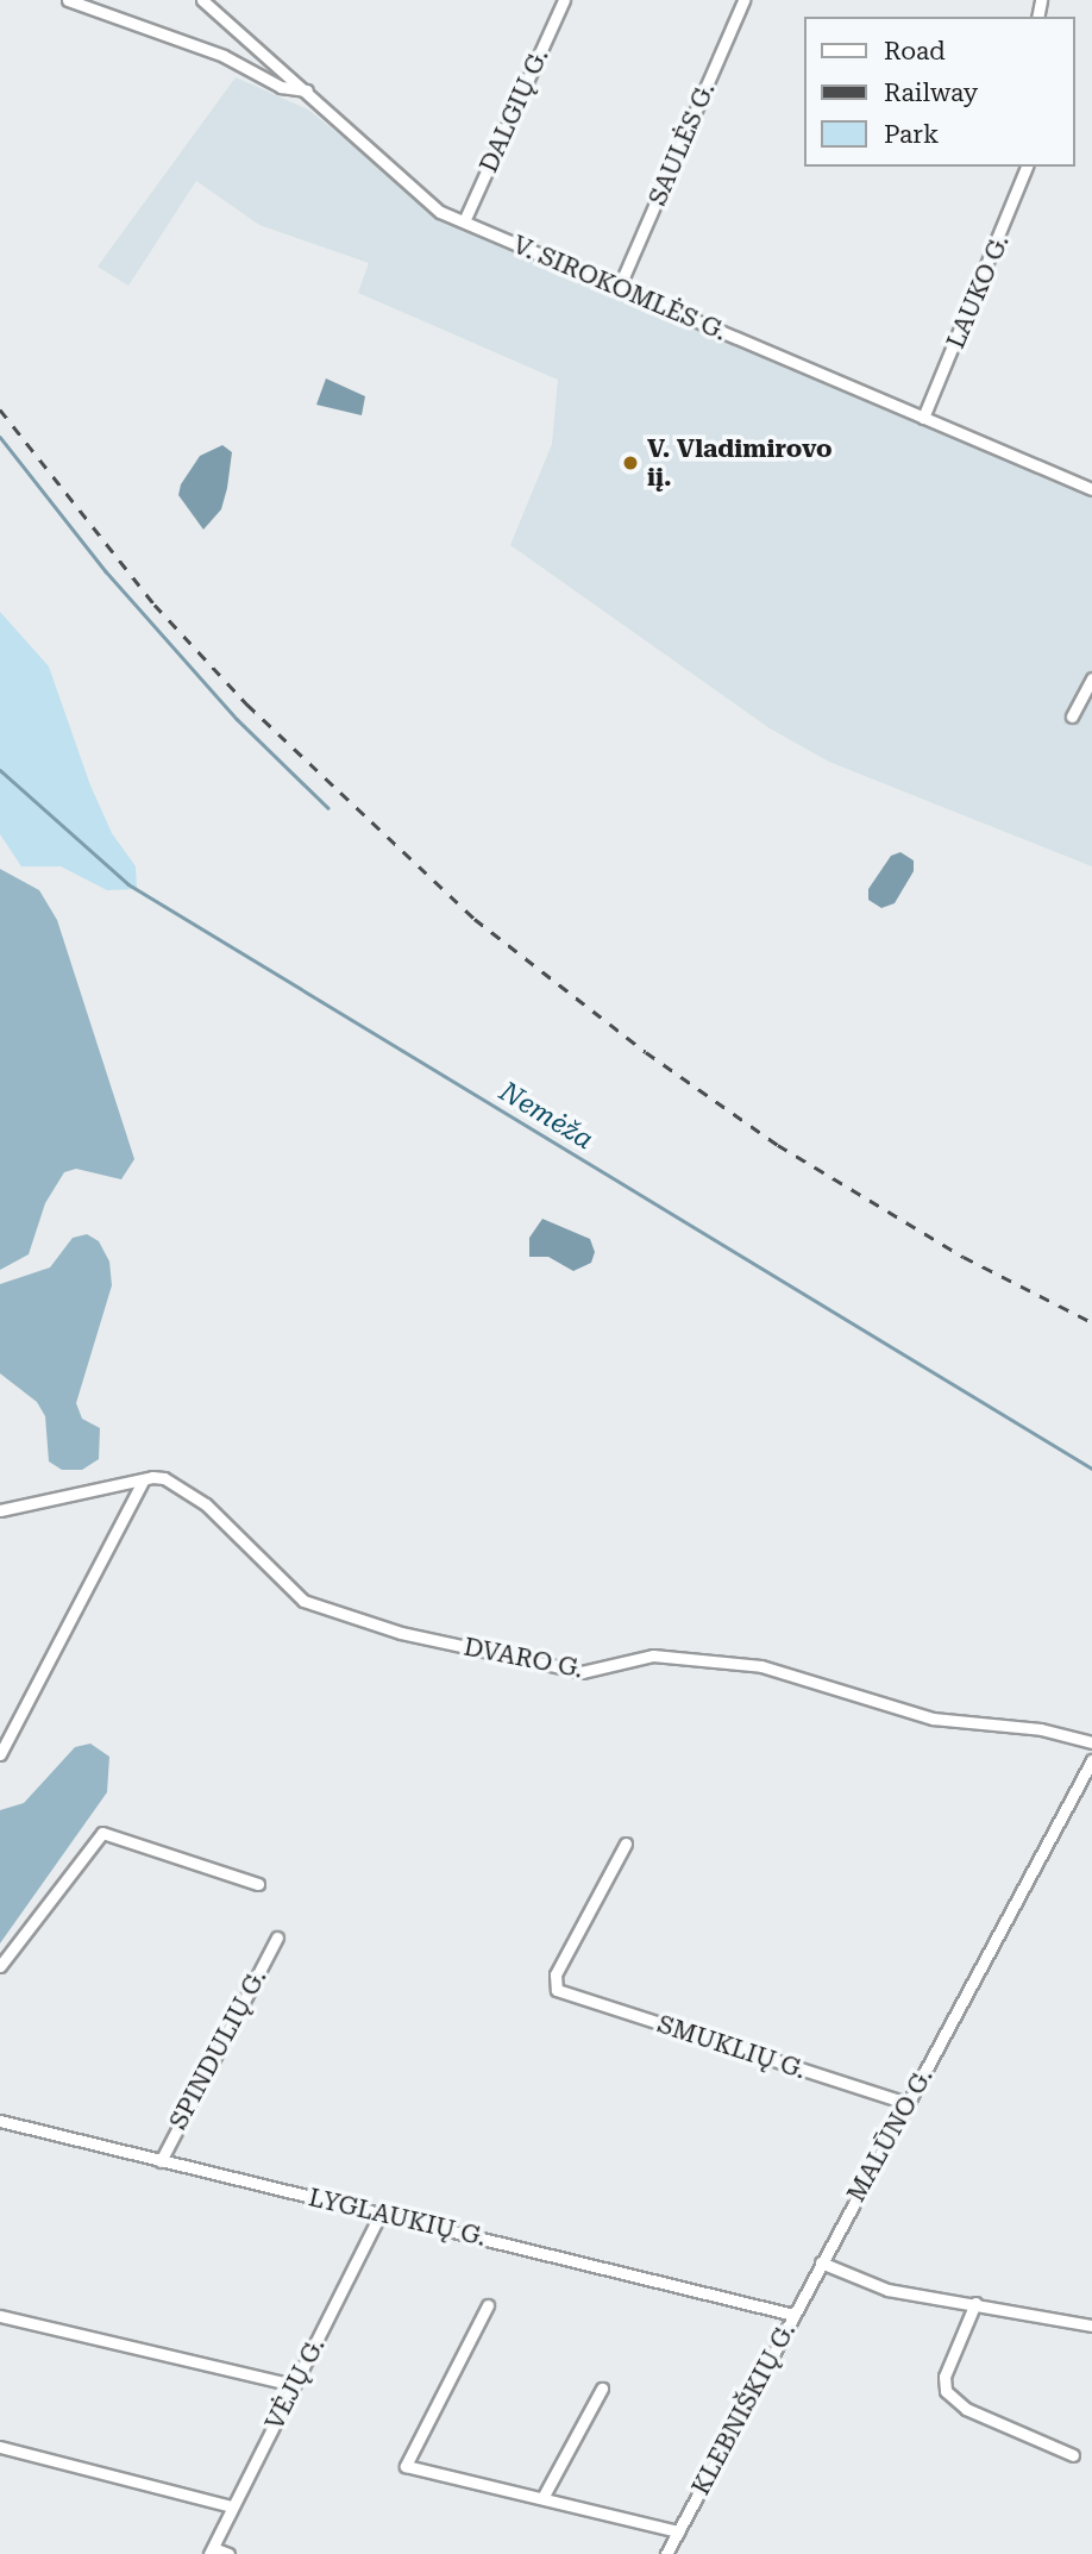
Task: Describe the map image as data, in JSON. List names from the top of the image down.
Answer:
{
  "streets": {
    "street": [
      "DALGIŲ G.",
      "SAULĖS G.",
      "V. SIROKOMLĖS G.",
      "LAUKO G.",
      "DVARO G.",
      "SMUKLIŲ G.",
      "SPINDULIŲ G.",
      "MALŪNO G.",
      "LYGLAUKIŲ G.",
      "VĖJŲ G.",
      "KLEBNIŠKIŲ G."
    ]
  },
  "crossings": [
    ["DALGIŲ G.", "V. SIROKOMLĖS G."],
    ["SAULĖS G.", "V. SIROKOMLĖS G."],
    ["V. SIROKOMLĖS G.", "LAUKO G."],
    ["SMUKLIŲ G.", "MALŪNO G."],
    ["SPINDULIŲ G.", "LYGLAUKIŲ G."],
    ["MALŪNO G.", "KLEBNIŠKIŲ G."],
    ["LYGLAUKIŲ G.", "VĖJŲ G."],
    ["LYGLAUKIŲ G.", "KLEBNIŠKIŲ G."]
  ],
  "water": ["Nemėža"],
  "places": ["V. Vladimirovo iį."],
  "legend": ["Road", "Railway", "Park"]
}
